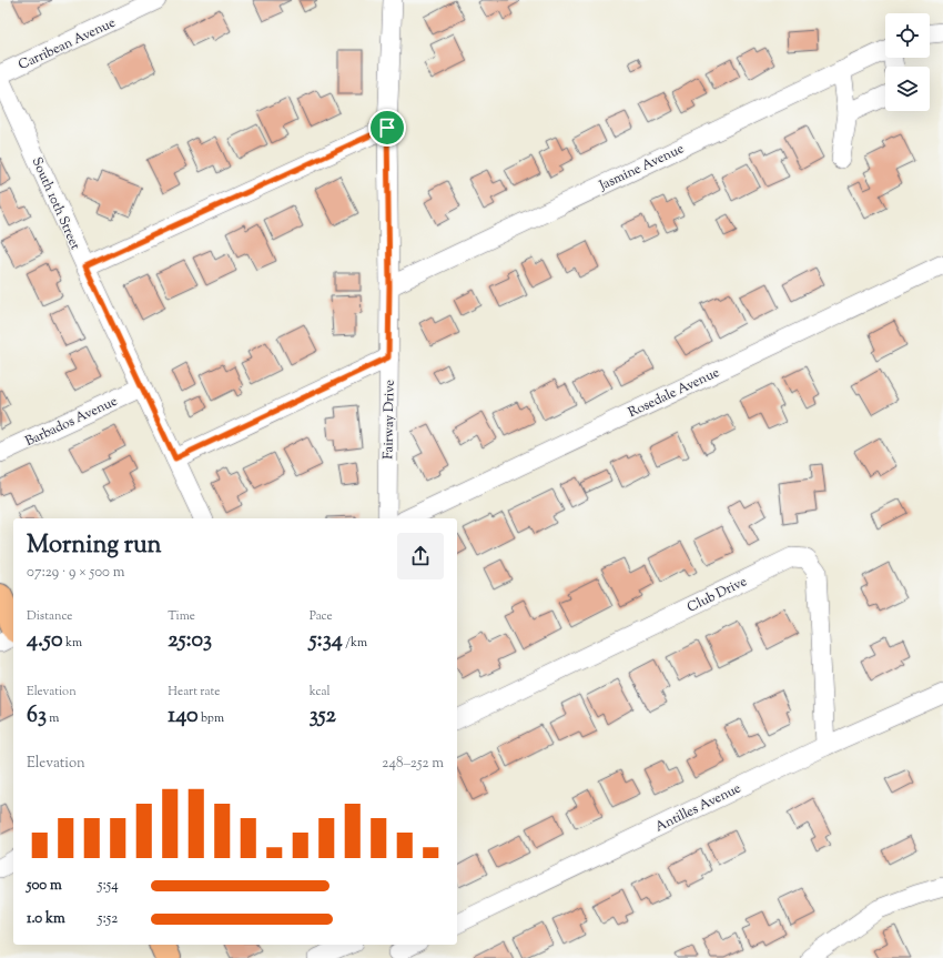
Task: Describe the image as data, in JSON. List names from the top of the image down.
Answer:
{
  "streets": {
    "street": [
      "Carribean Avenue",
      "Jasmine Avenue",
      "South 10th Street",
      "Rosedale Avenue",
      "Fairway Drive",
      "Barbados Avenue",
      "Club Drive",
      "Antilles Avenue"
    ]
  },
  "crossings": [
    ["Jasmine Avenue", "Fairway Drive"],
    ["South 10th Street", "Barbados Avenue"],
    ["Club Drive", "Antilles Avenue"]
  ],
  "page": {
    "heading": ["Morning run", "07:29 · 9 × 500 m"],
    "stats": [
      ["Distance", "4.50 km"],
      ["Time", "25:03"],
      ["Pace", "5:34 /km"],
      ["Elevation", "63 m"],
      ["Heart rate", "140 bpm"],
      ["kcal", "352"]
    ],
    "chart": ["Elevation", "248–252 m"],
    "list": [
      {
        "name": "500 m",
        "note": "5:54"
      },
      {
        "name": "1.0 km",
        "note": "5:52"
      }
    ]
  }
}
